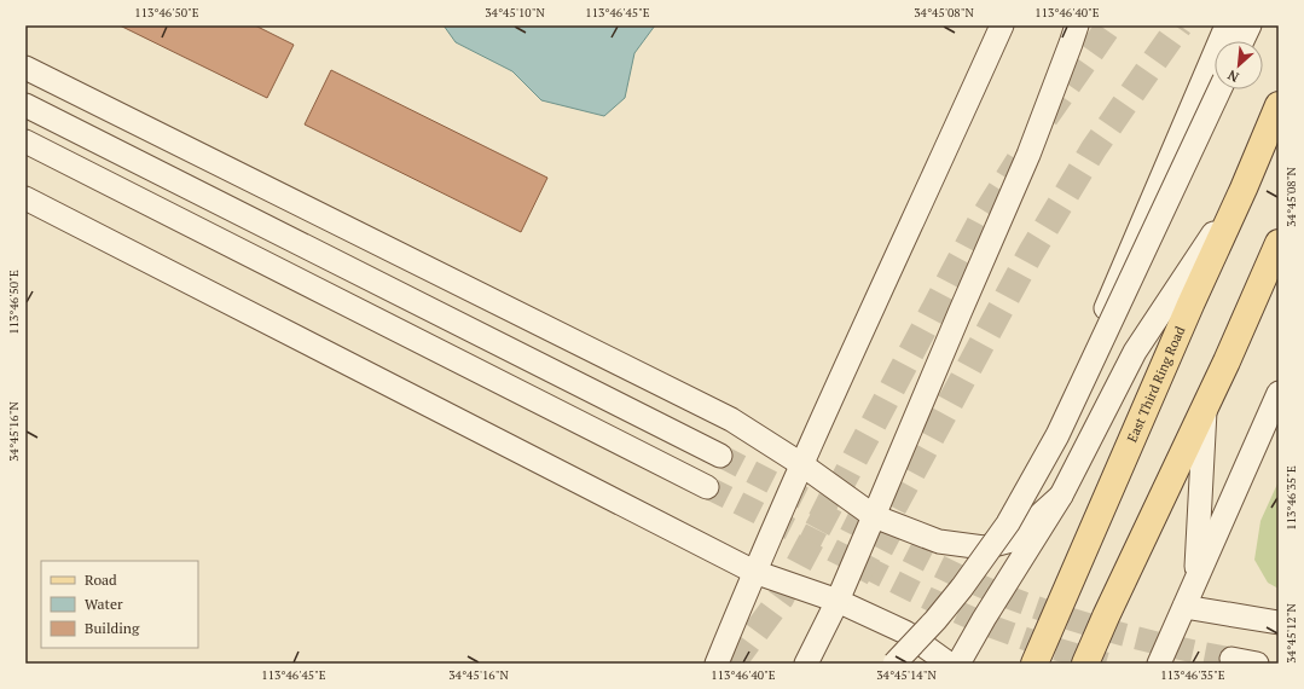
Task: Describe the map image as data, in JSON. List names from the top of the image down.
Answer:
{
  "streets": {
    "main road": ["East Third Ring Road"]
  },
  "legend": ["Road", "Water", "Building"],
  "north": "bottom left",
  "coordinates": [
    "113°46'50\"E",
    "34°45'10\"N",
    "113°46'45\"E",
    "34°45'08\"N",
    "113°46'40\"E",
    "34°45'16\"N",
    "113°46'35\"E",
    "34°45'12\"N",
    "34°45'14\"N"
  ]
}
